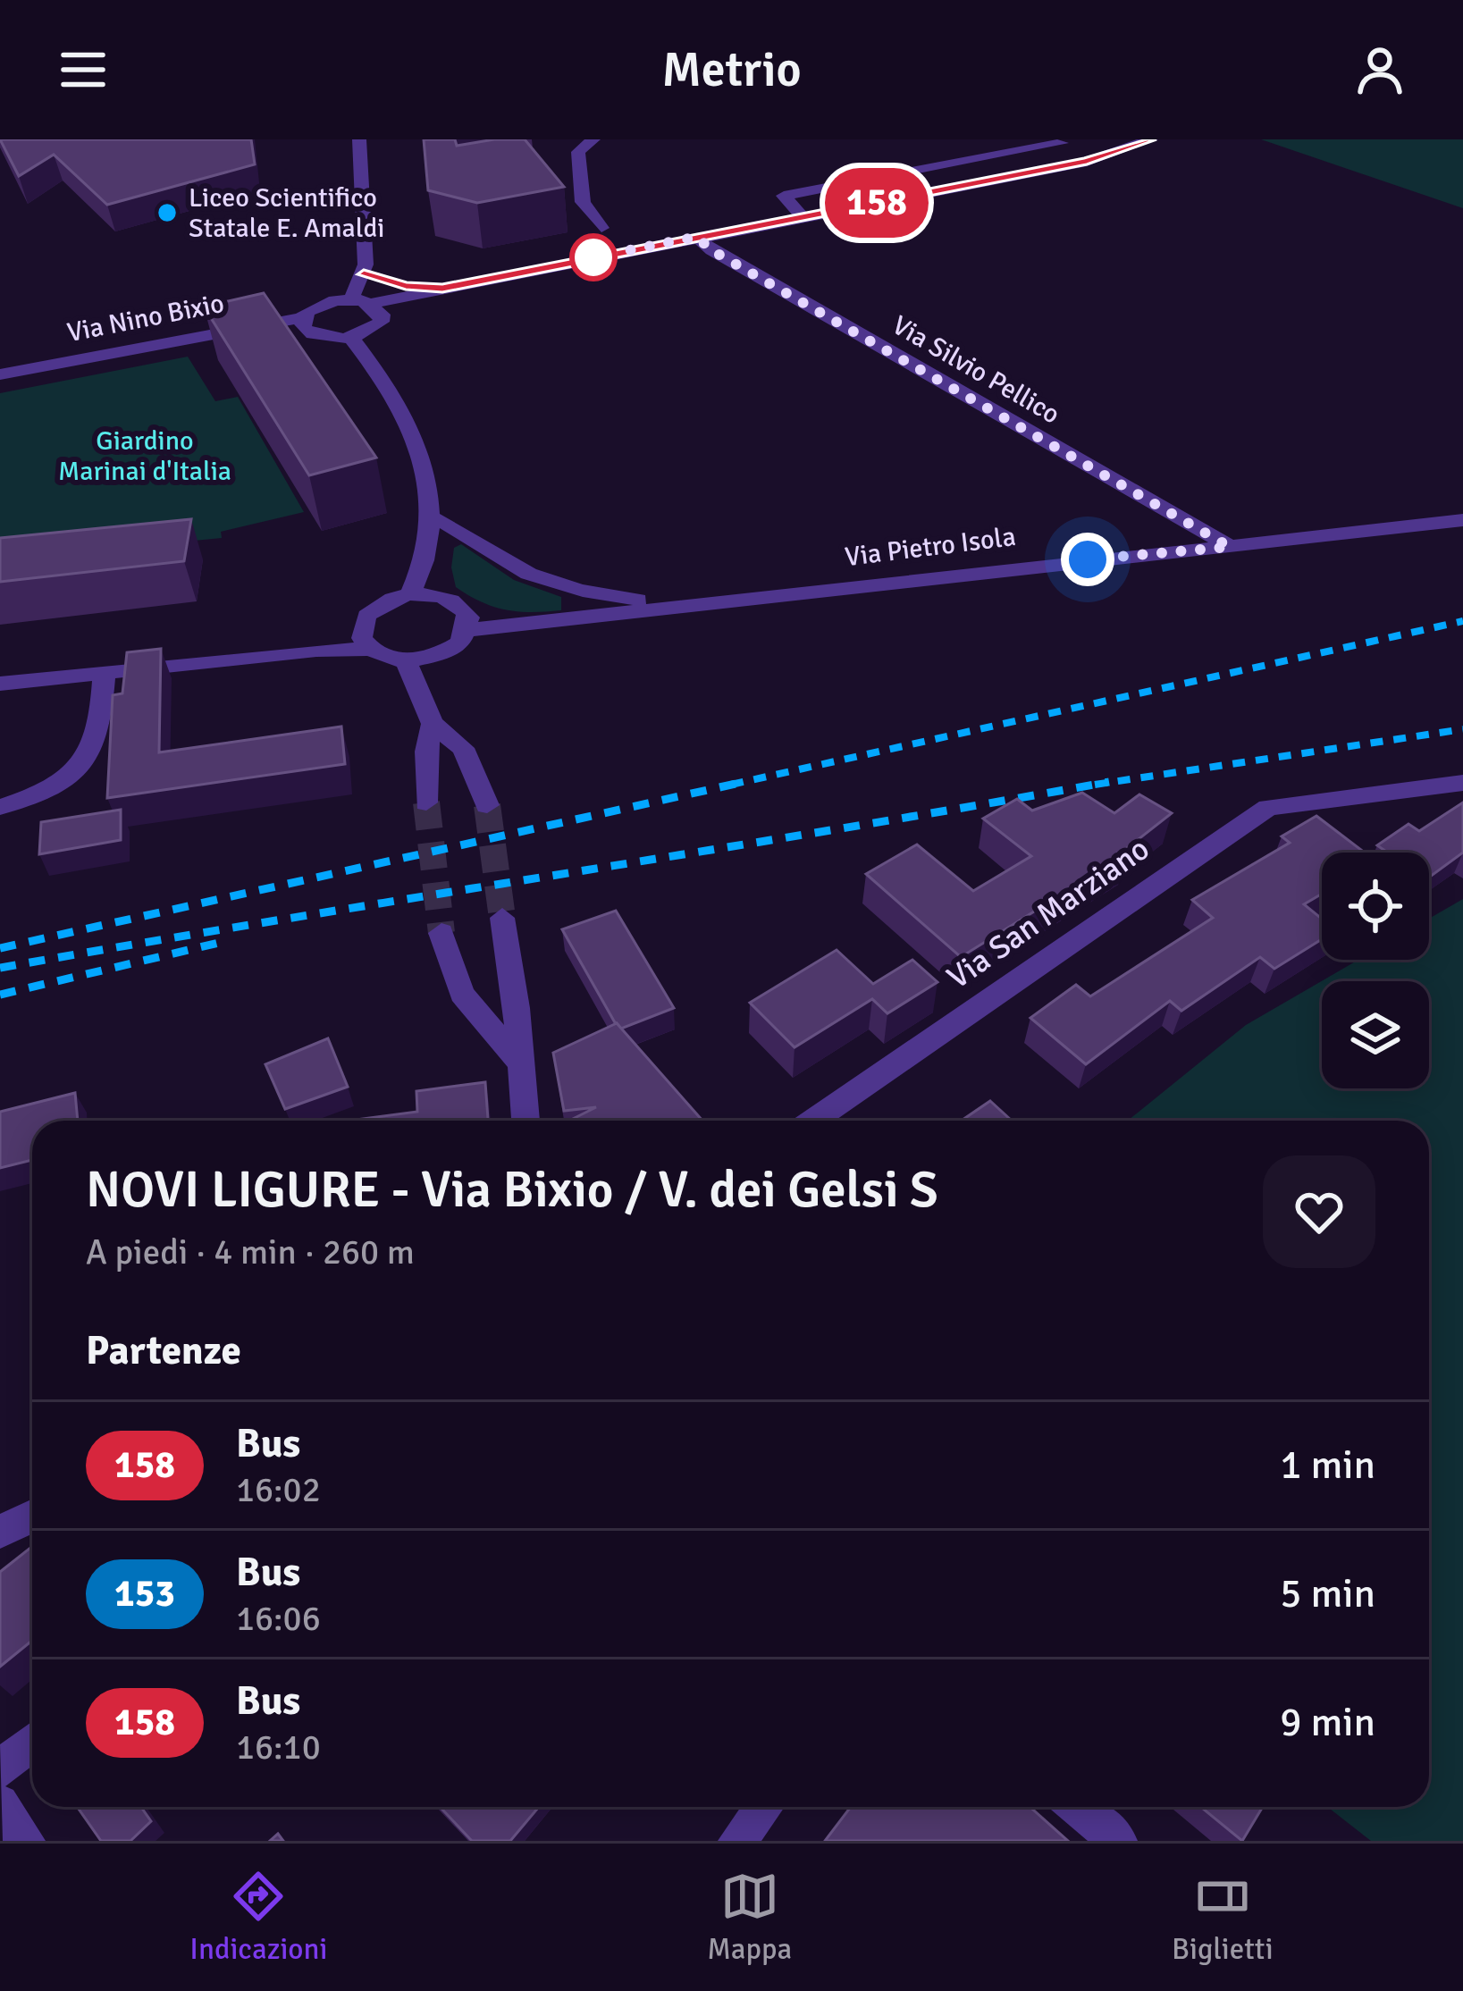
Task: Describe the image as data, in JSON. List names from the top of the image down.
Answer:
{
  "streets": {
    "street": [
      "Via Nino Bixio",
      "Via Silvio Pellico",
      "Via Pietro Isola",
      "Via San Marziano"
    ]
  },
  "crossings": [
    ["Via Silvio Pellico", "Via Pietro Isola"]
  ],
  "parks": ["Giardino Marinai d'Italia"],
  "places": ["Liceo Scientifico Statale E. Amaldi"],
  "lines": ["bus line 158"],
  "page": {
    "header": "Metrio",
    "on_map": "158",
    "heading": [
      ["NOVI LIGURE - Via Bixio / V. dei Gelsi S", "A piedi · 4 min · 260 m"],
      "Partenze"
    ],
    "list": [
      {
        "mark": "158",
        "name": "Bus",
        "note": "16:02",
        "value": "1 min"
      },
      {
        "mark": "153",
        "name": "Bus",
        "note": "16:06",
        "value": "5 min"
      },
      {
        "mark": "158",
        "name": "Bus",
        "note": "16:10",
        "value": "9 min"
      }
    ],
    "tabs": ["Indicazioni", "Mappa", "Biglietti"]
  }
}
